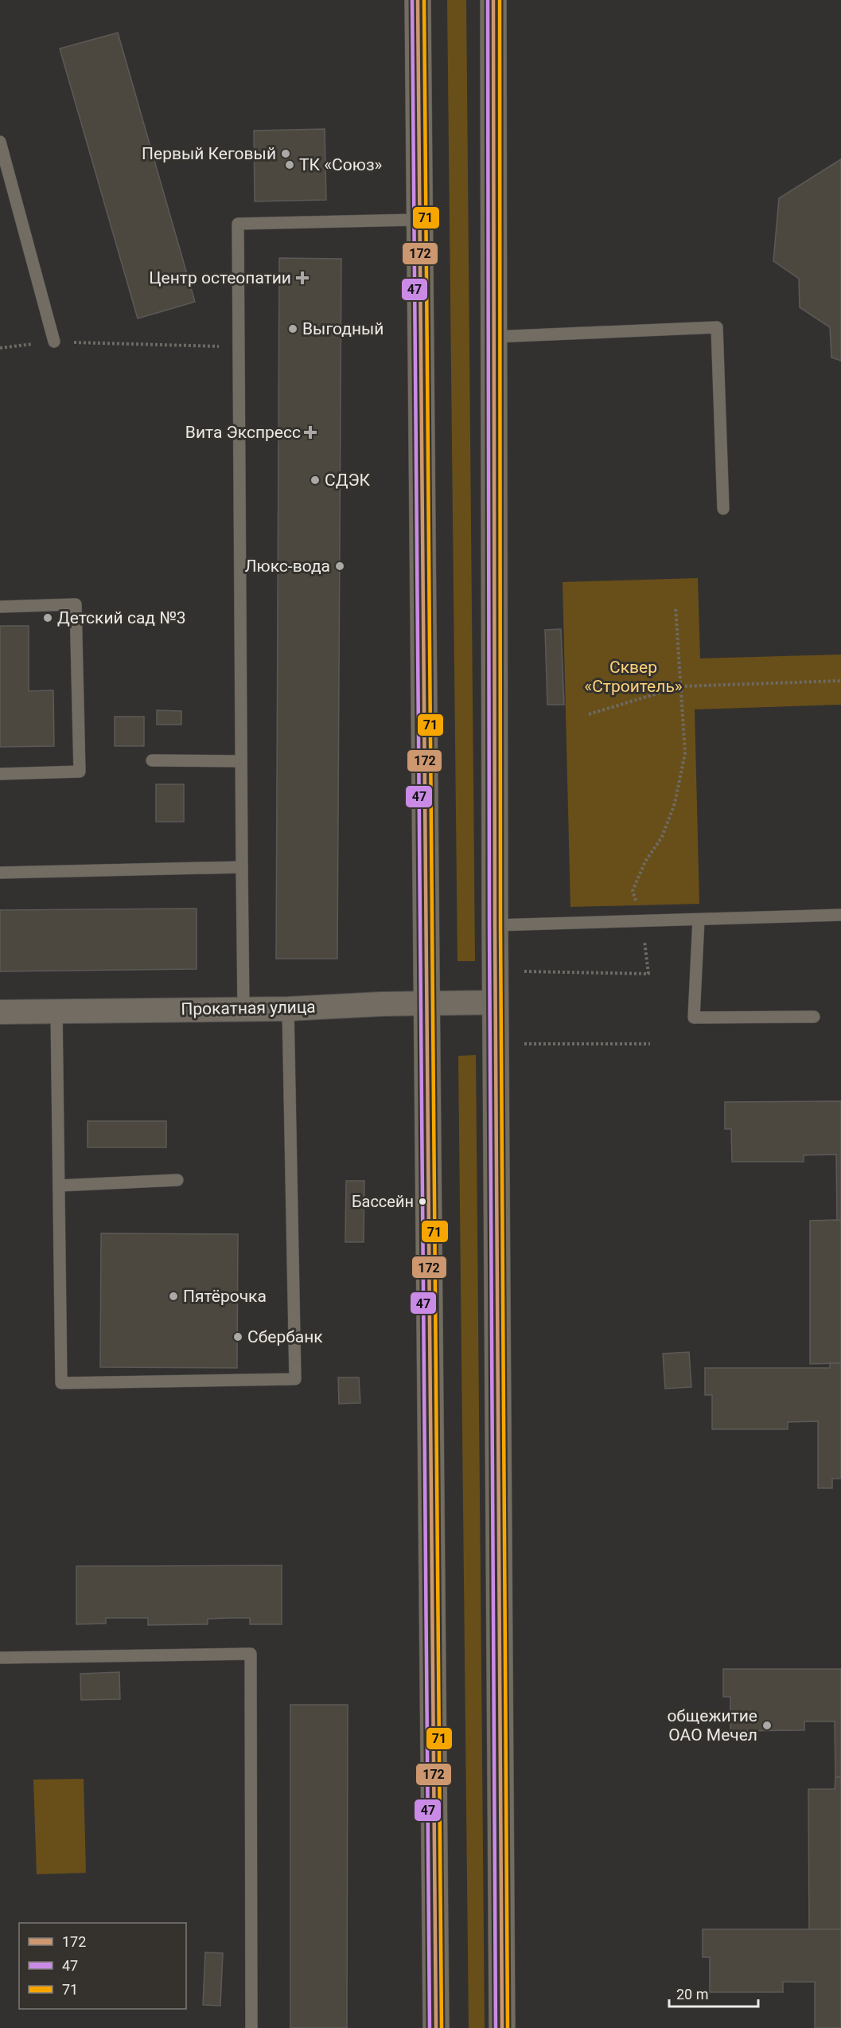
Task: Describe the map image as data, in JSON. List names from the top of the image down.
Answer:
{
  "streets": {
    "street": ["Прокатная улица"]
  },
  "parks": ["Сквер «Cтроитель»"],
  "places": {
    "other": [
      "Первый Кеговый",
      "ТК «Союз»",
      "Выгодный",
      "СДЭК",
      "Люкс-вода",
      "Детский сад №3",
      "Бассейн",
      "Пятёрочка",
      "Сбербанк",
      "общежитие ОАО Мечел"
    ],
    "health": ["Центр остеопатии", "Вита Экспресс"]
  },
  "lines": ["transit line 172", "transit line 47", "transit line 71"],
  "legend": ["172", "47", "71"],
  "scale_bar": "20 m"
}
